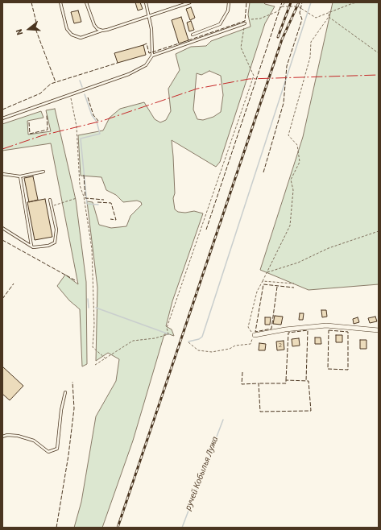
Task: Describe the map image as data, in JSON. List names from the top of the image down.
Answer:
{
  "water": ["ручей Кобылья Лужа"],
  "house_numbers": ["2"],
  "north": "left"
}
